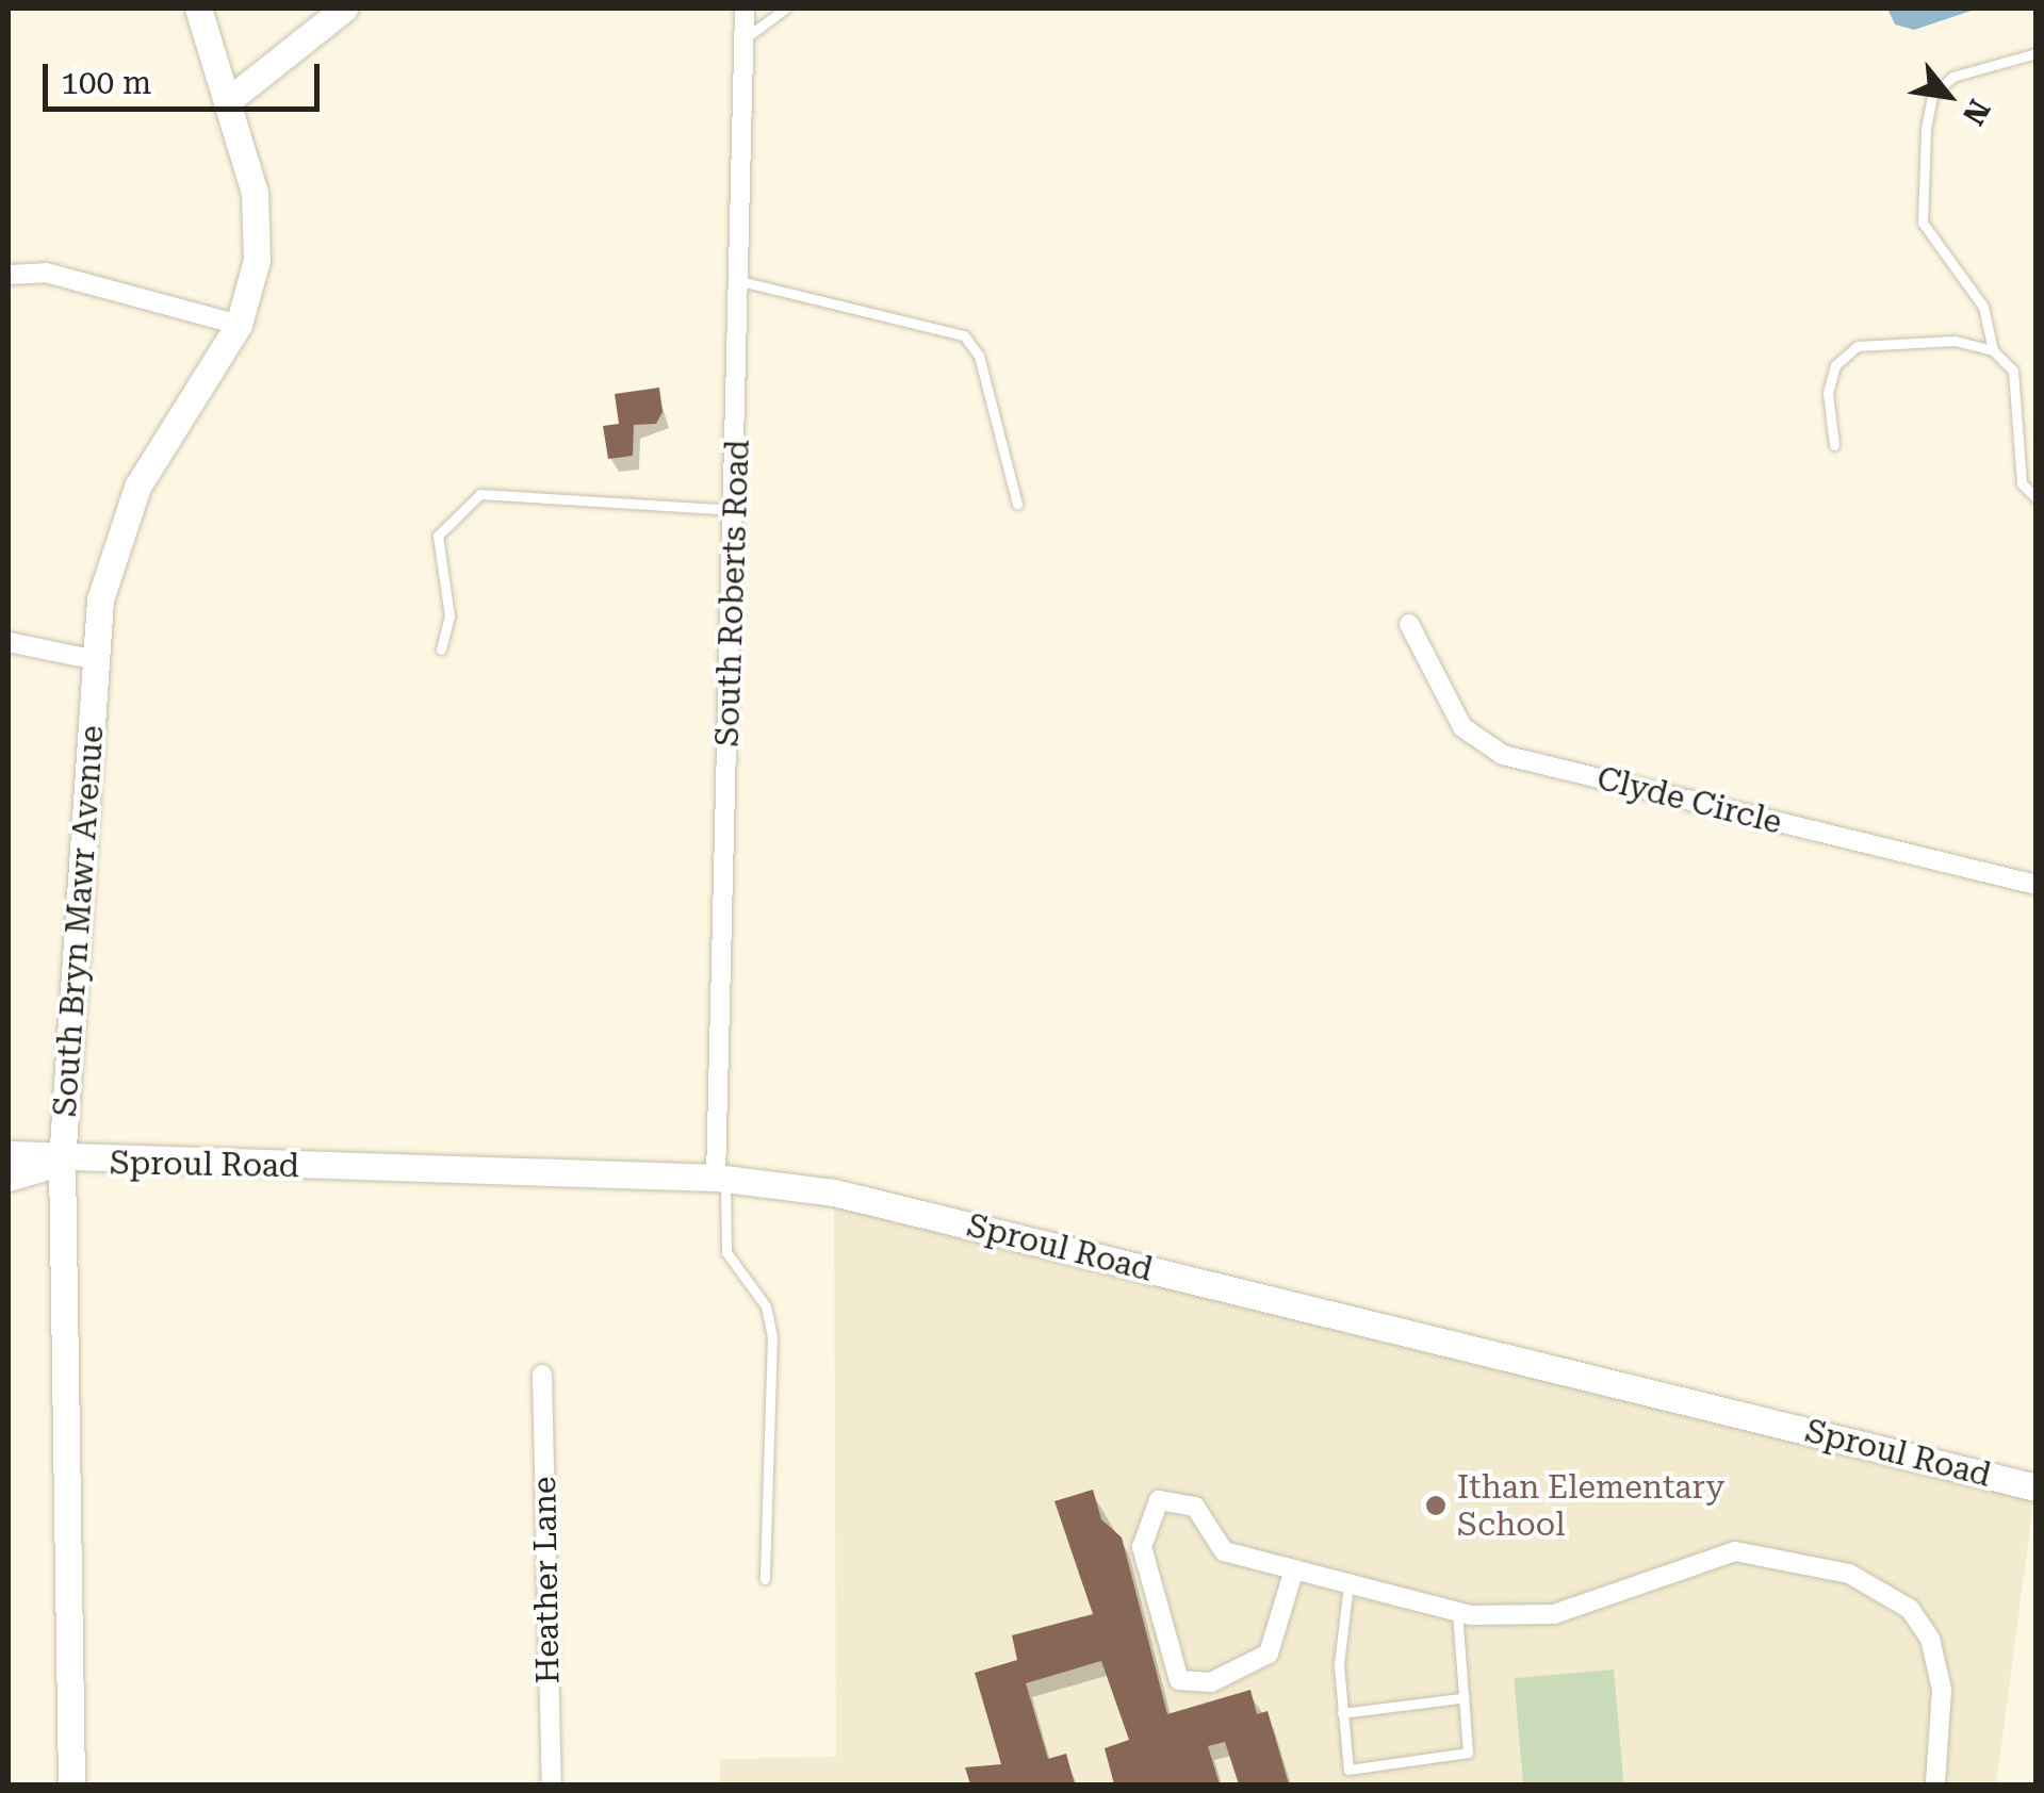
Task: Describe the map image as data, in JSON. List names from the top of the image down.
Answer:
{
  "streets": {
    "main road": ["South Bryn Mawr Avenue", "Sproul Road"],
    "street": ["South Roberts Road", "Clyde Circle", "Heather Lane"]
  },
  "crossings": [
    ["South Roberts Road", "Sproul Road"],
    ["South Bryn Mawr Avenue", "Sproul Road"]
  ],
  "places": ["Ithan Elementary School"],
  "scale_bar": "100 m",
  "north": "bottom right"
}
